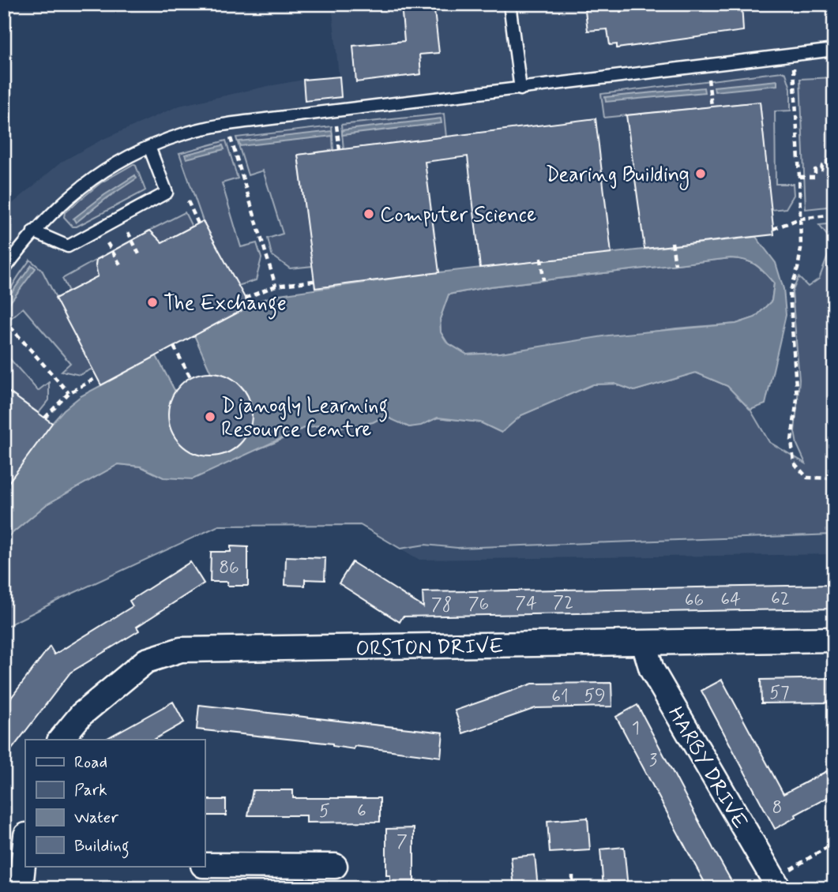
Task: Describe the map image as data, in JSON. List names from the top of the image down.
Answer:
{
  "streets": {
    "street": ["ORSTON DRIVE", "HARBY DRIVE"]
  },
  "crossings": [
    ["ORSTON DRIVE", "HARBY DRIVE"]
  ],
  "places": [
    "Dearing Building",
    "Computer Science",
    "The Exchange",
    "Djanogly Learning Resource Centre"
  ],
  "house_numbers": [
    "86",
    "62",
    "64",
    "66",
    "72",
    "74",
    "76",
    "78",
    "57",
    "59",
    "61",
    "1",
    "3",
    "8",
    "5",
    "6",
    "7"
  ],
  "legend": [
    "Road",
    "Park",
    "Water",
    "Building"
  ]
}
